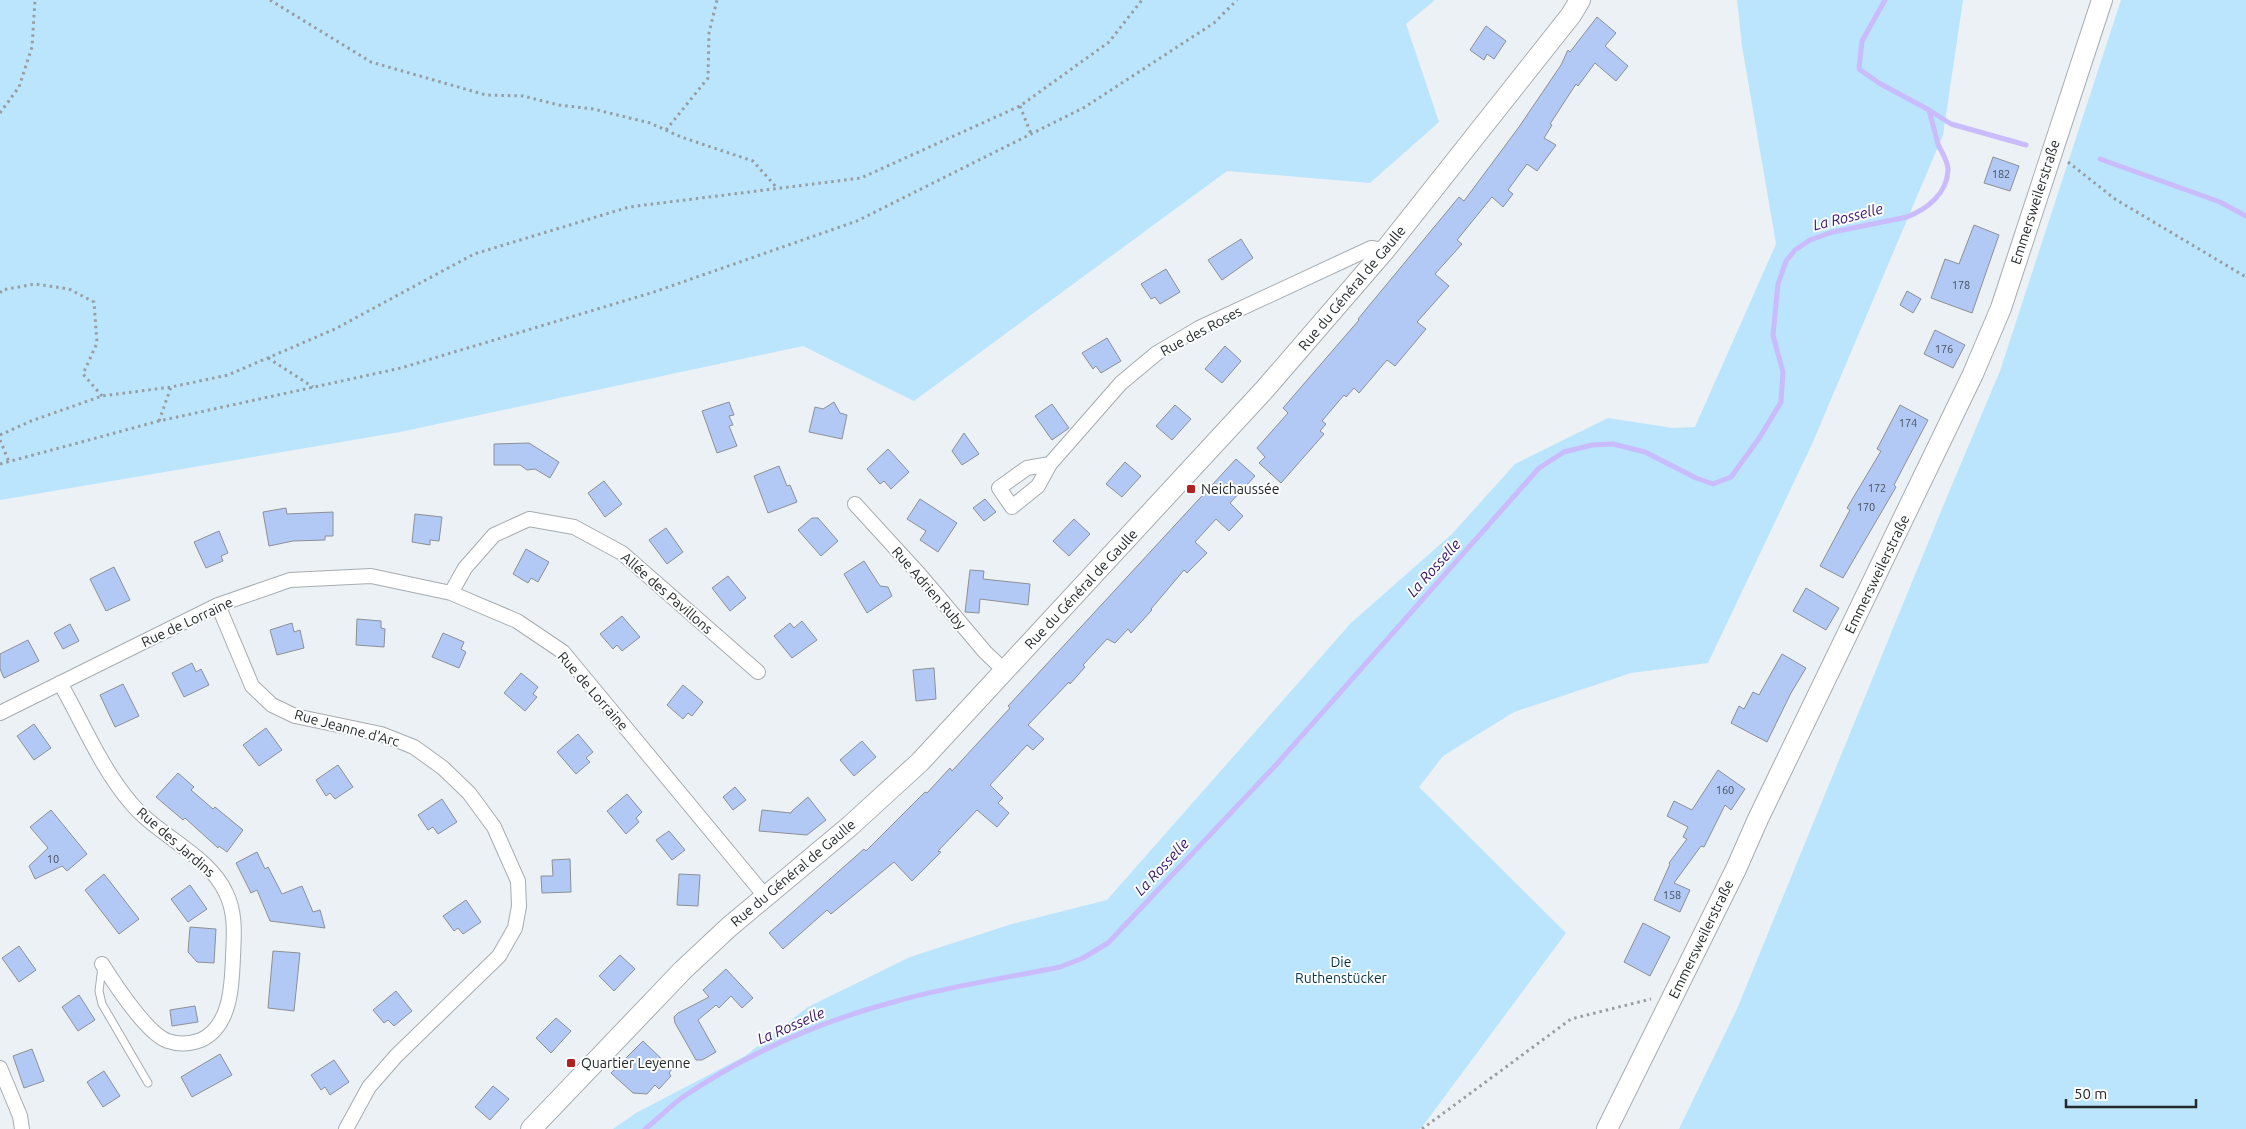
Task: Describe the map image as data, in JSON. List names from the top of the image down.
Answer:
{
  "streets": {
    "main road": ["Emmersweilerstraße", "Rue du Général de Gaulle"],
    "street": [
      "Rue des Roses",
      "Rue Adrien Ruby",
      "Allée des Pavillons",
      "Rue de Lorraine",
      "Rue Jeanne d'Arc",
      "Rue des Jardins"
    ]
  },
  "crossings": [
    ["Rue du Général de Gaulle", "Rue des Roses"],
    ["Rue du Général de Gaulle", "Rue Adrien Ruby"],
    ["Rue du Général de Gaulle", "Rue de Lorraine"],
    ["Allée des Pavillons", "Rue de Lorraine"],
    ["Rue de Lorraine", "Rue Jeanne d'Arc"],
    ["Rue de Lorraine", "Rue des Jardins"]
  ],
  "water": ["La Rosselle"],
  "parks": ["Die Ruthenstücker"],
  "places": {
    "transit": ["Neichaussée", "Quartier Leyenne"]
  },
  "house_numbers": [
    "182",
    "178",
    "176",
    "174",
    "172",
    "170",
    "160",
    "10",
    "158"
  ],
  "scale_bar": "50 m"
}
